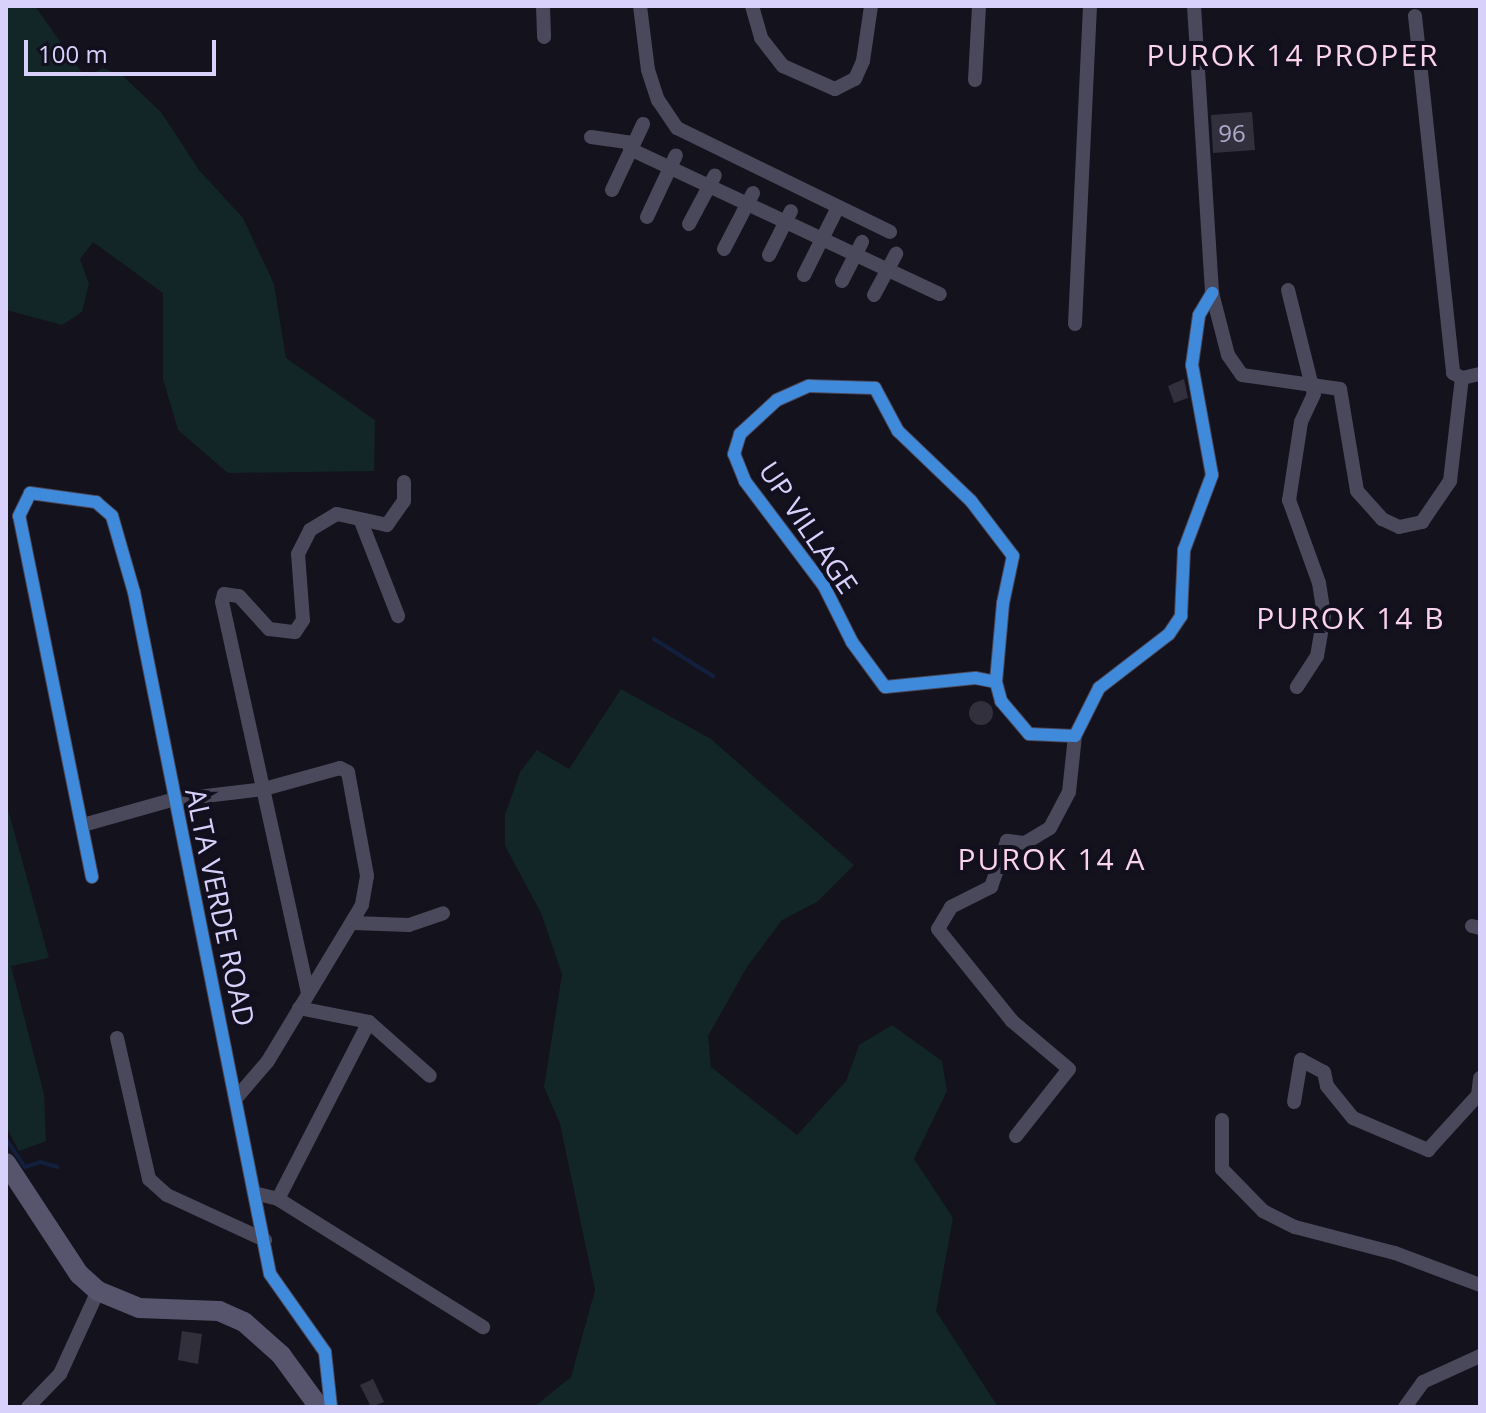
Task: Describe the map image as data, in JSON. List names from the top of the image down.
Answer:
{
  "streets": {
    "street": ["UP VILLAGE", "ALTA VERDE ROAD"]
  },
  "districts": ["PUROK 14 PROPER", "PUROK 14 B", "PUROK 14 A"],
  "house_numbers": ["96"],
  "scale_bar": "100 m"
}
